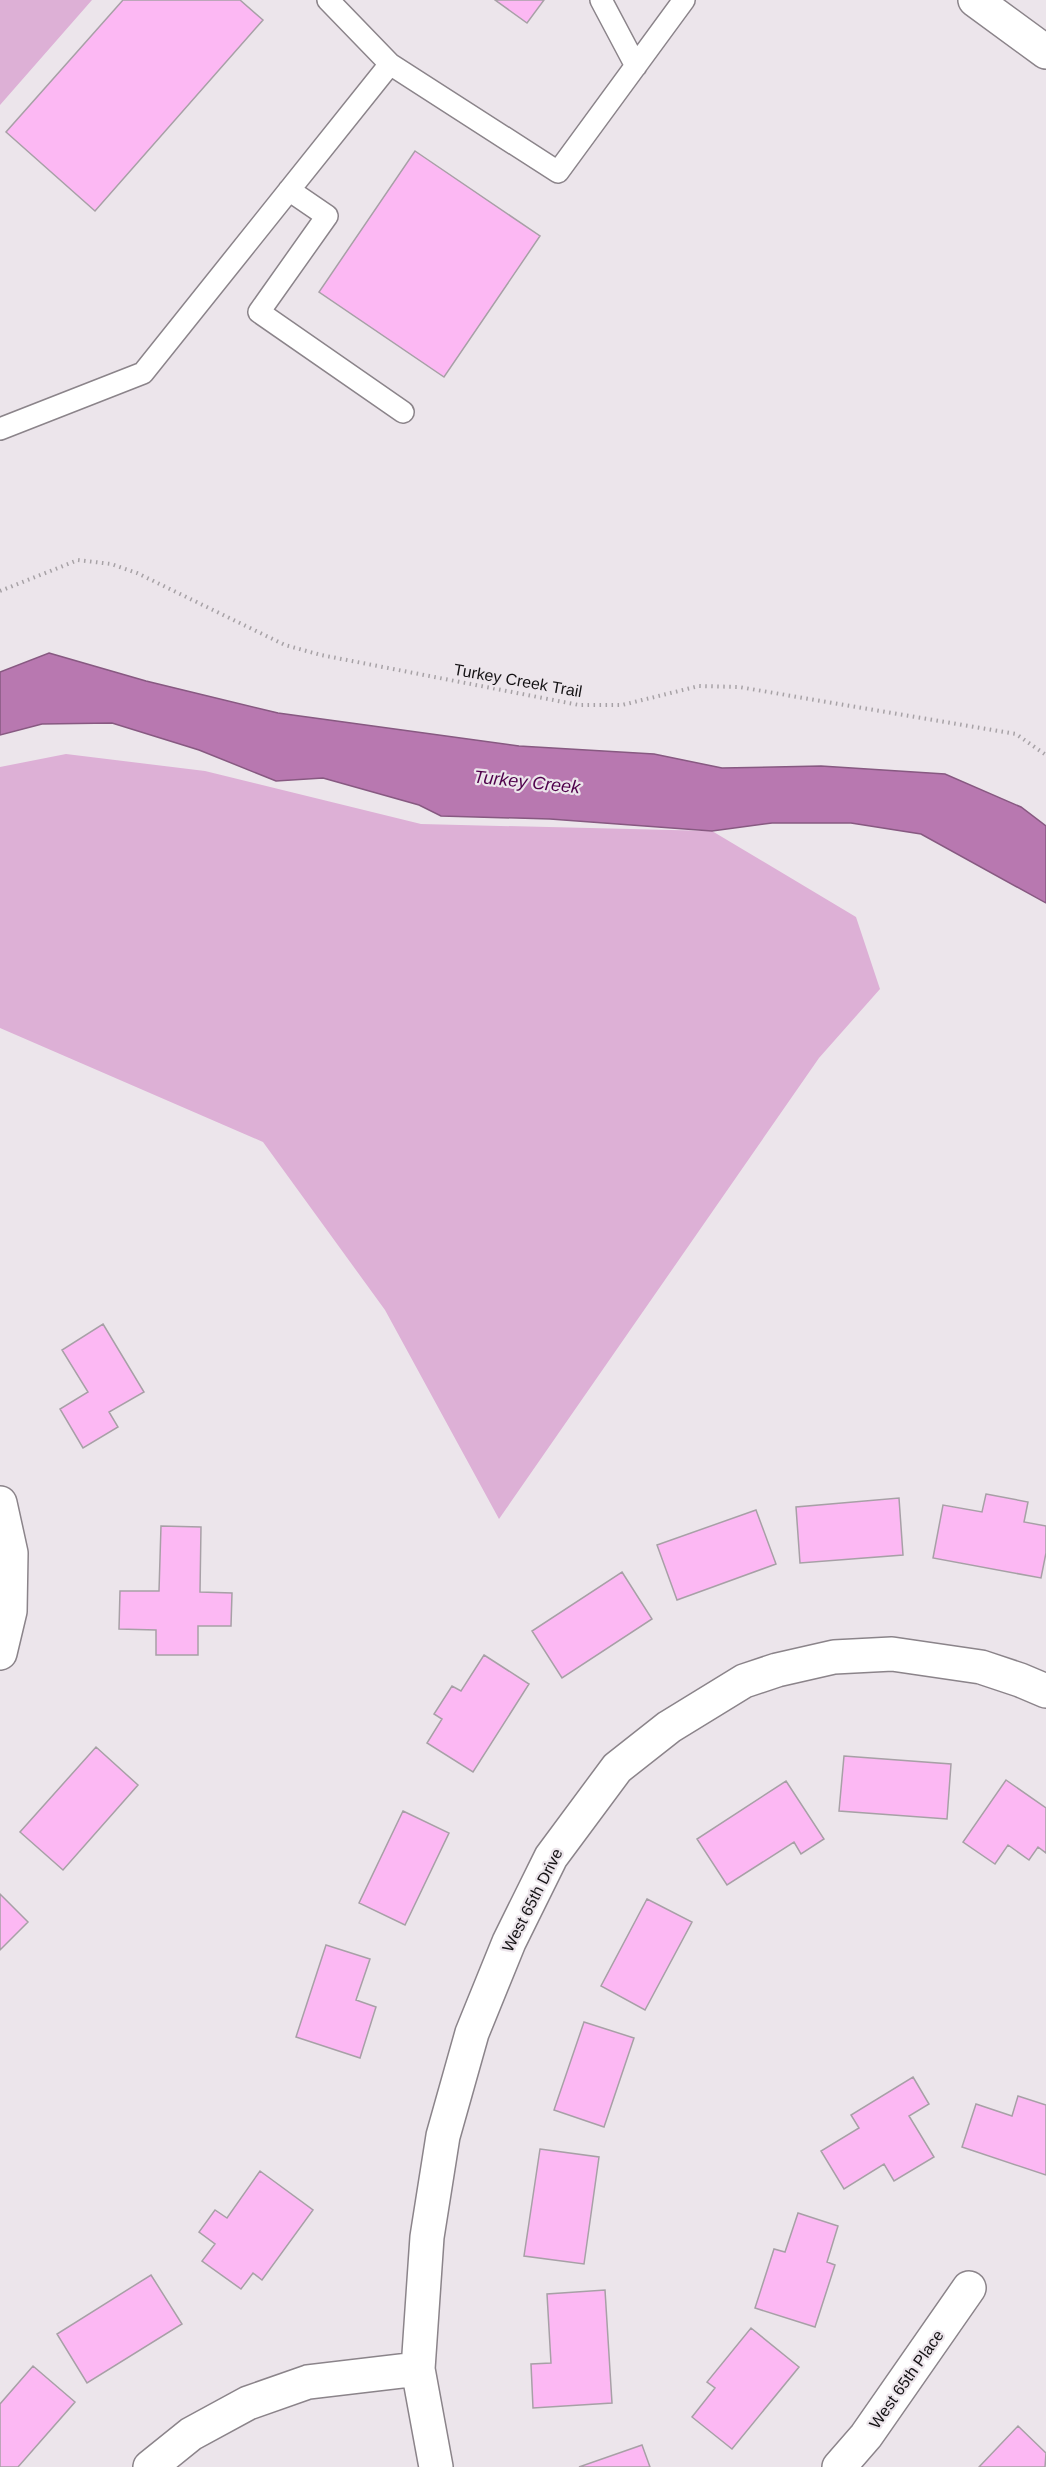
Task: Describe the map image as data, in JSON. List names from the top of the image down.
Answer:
{
  "streets": {
    "street": ["West 65th Drive", "West 65th Place"],
    "path": ["Turkey Creek Trail"]
  },
  "water": ["Turkey Creek"]
}
